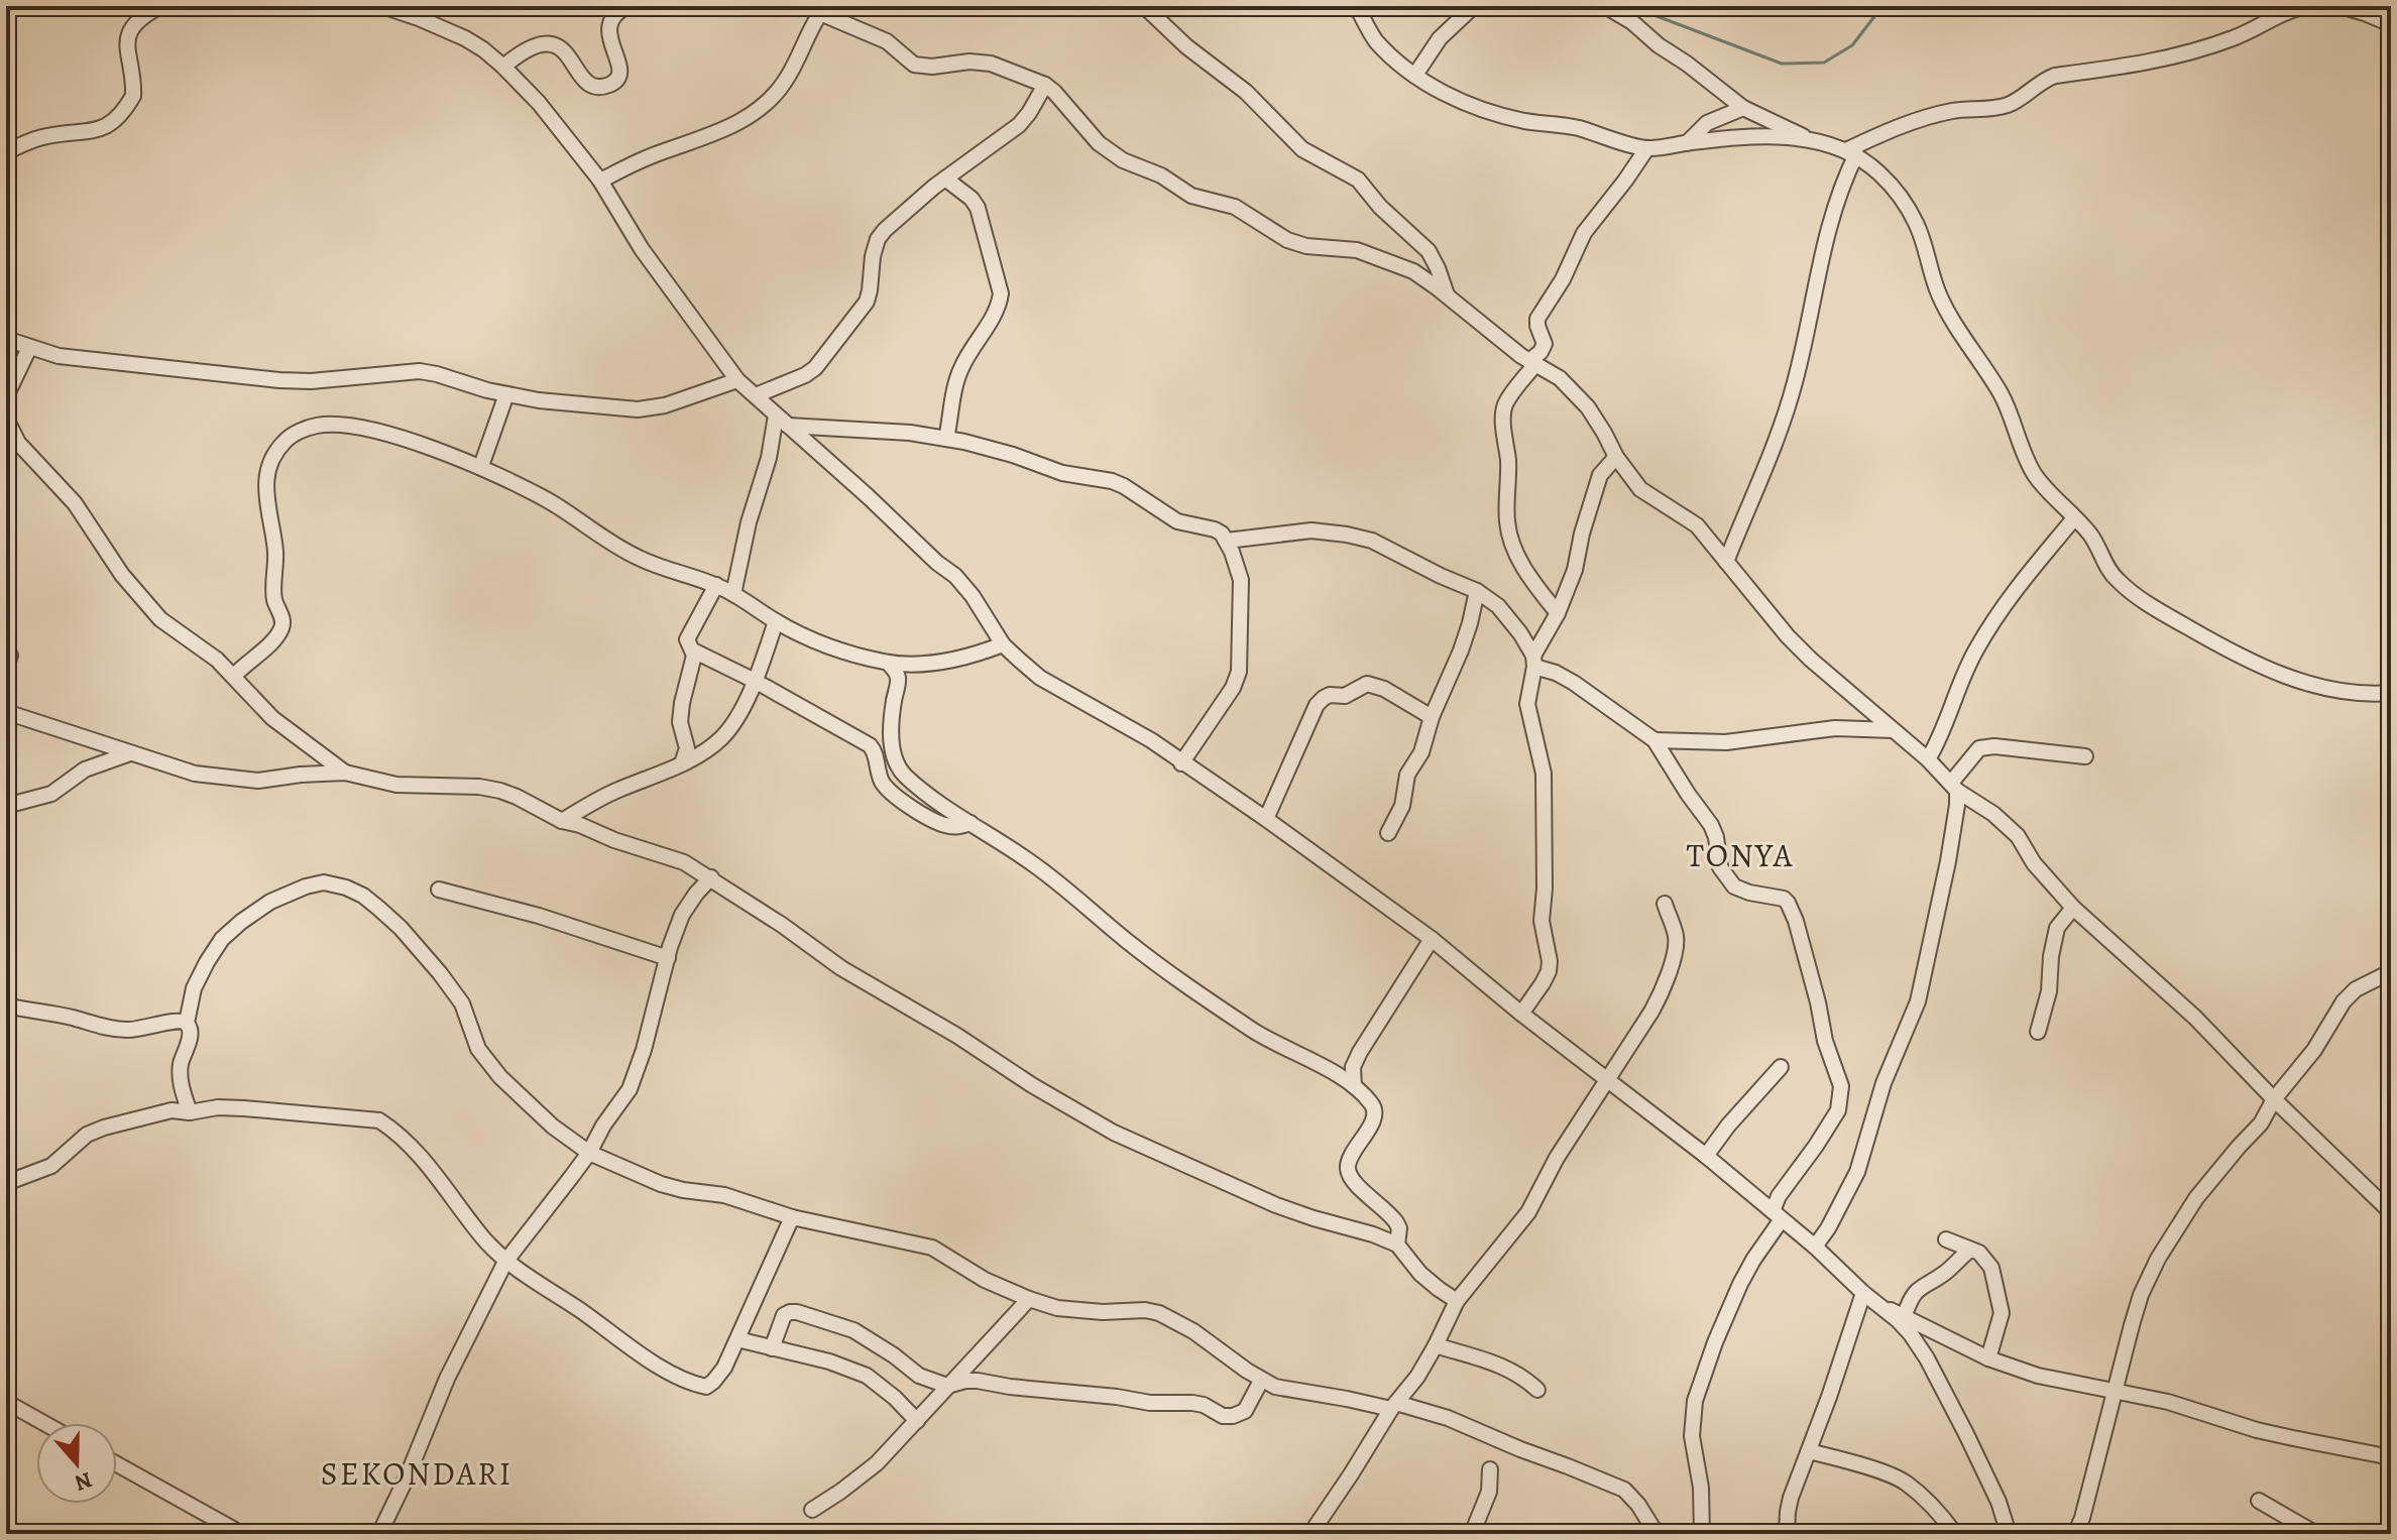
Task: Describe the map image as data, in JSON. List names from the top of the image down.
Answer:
{
  "districts": ["TONYA", "SEKONDARI"],
  "north": "bottom"
}
